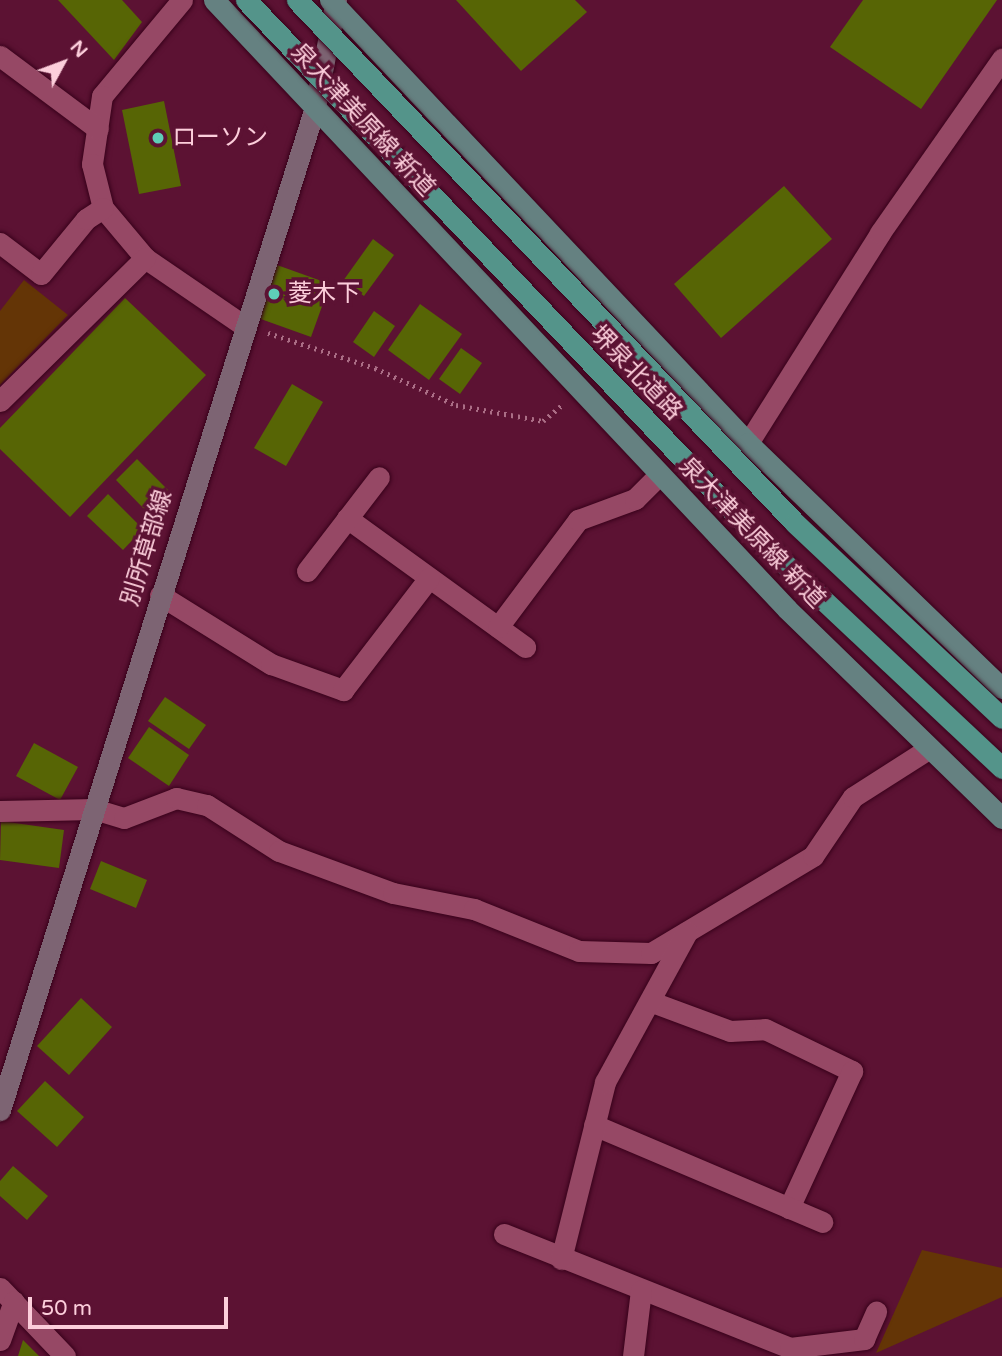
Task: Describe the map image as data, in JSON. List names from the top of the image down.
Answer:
{
  "streets": {
    "highway": ["堺泉北道路"],
    "main road": ["泉大津美原線 新道", "別所草部線"]
  },
  "crossings": [
    ["泉大津美原線 新道", "別所草部線"]
  ],
  "places": ["ローソン", "菱木下"],
  "scale_bar": "50 m",
  "north": "top right"
}
